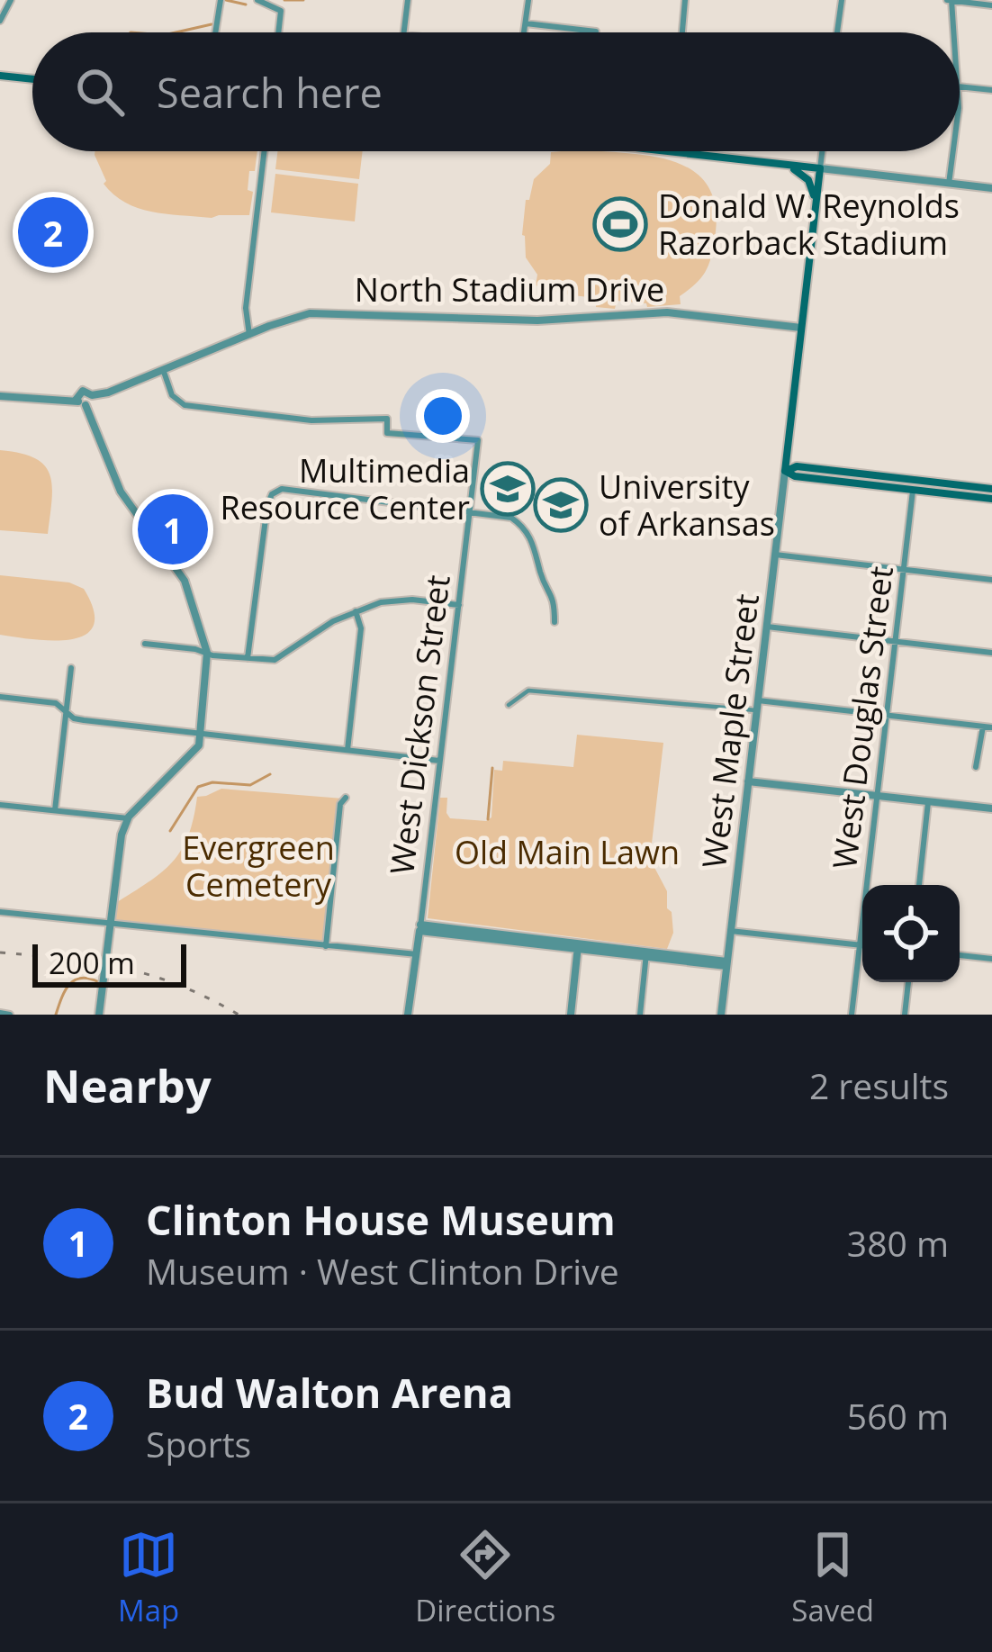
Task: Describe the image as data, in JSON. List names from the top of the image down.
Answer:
{
  "streets": {
    "main road": ["West Maple Street"],
    "street": ["North Stadium Drive", "West Douglas Street", "West Dickson Street"]
  },
  "crossings": [
    ["North Stadium Drive", "West Dickson Street"],
    ["North Stadium Drive", "West Maple Street"]
  ],
  "parks": ["Evergreen Cemetery", "Old Main Lawn"],
  "places": {
    "sports": ["Donald W. Reynolds Razorback Stadium"],
    "school or university": ["Multimedia Resource Center", "University of Arkansas"]
  },
  "scale_bar": "200 m",
  "page": {
    "search": "Search here",
    "pins": ["2", "1"],
    "scale": "200 m",
    "heading": ["Nearby", "2 results"],
    "list": [
      {
        "mark": "1",
        "name": "Clinton House Museum",
        "note": "Museum · West Clinton Drive",
        "value": "380 m"
      },
      {
        "mark": "2",
        "name": "Bud Walton Arena",
        "note": "Sports",
        "value": "560 m"
      }
    ],
    "nav": ["Map", "Directions", "Saved"]
  }
}
